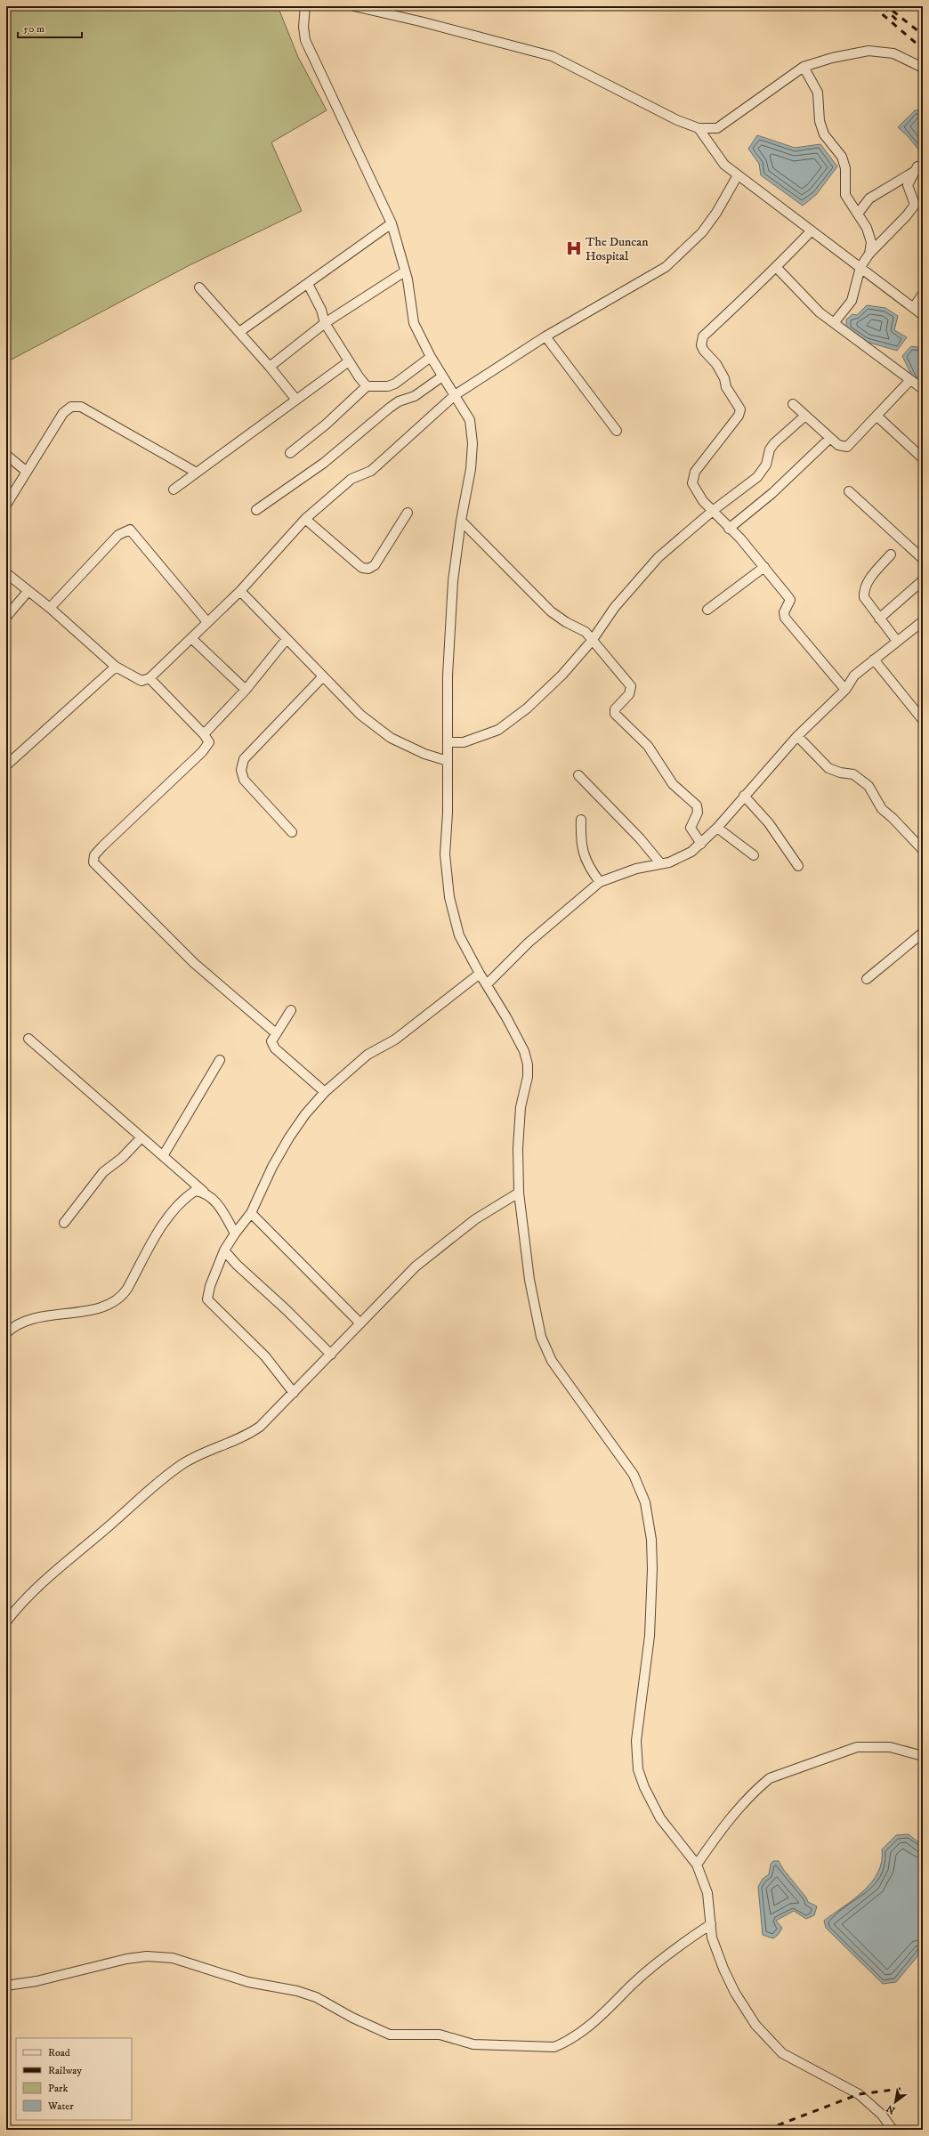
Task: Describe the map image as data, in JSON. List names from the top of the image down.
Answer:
{
  "places": {
    "hospital": ["The Duncan Hospital"]
  },
  "legend": [
    "Road",
    "Railway",
    "Park",
    "Water"
  ],
  "scale_bar": "50 m",
  "north": "bottom left"
}
